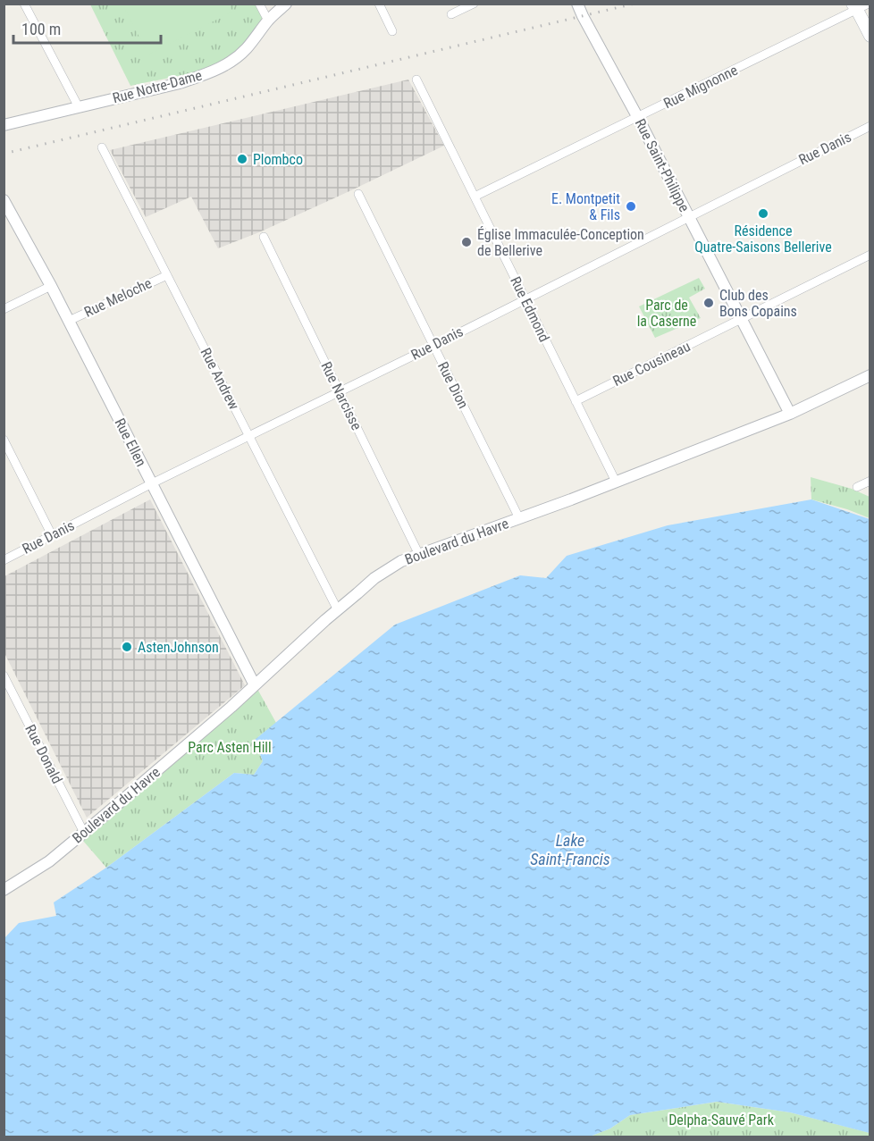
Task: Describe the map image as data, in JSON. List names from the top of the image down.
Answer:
{
  "streets": {
    "street": [
      "Rue Notre-Dame",
      "Rue Mignonne",
      "Rue Danis",
      "Rue Saint-Philippe",
      "Rue Meloche",
      "Rue Edmond",
      "Rue Cousineau",
      "Rue Andrew",
      "Rue Dion",
      "Rue Narcisse",
      "Rue Ellen",
      "Boulevard du Havre",
      "Rue Donald"
    ]
  },
  "crossings": [
    ["Rue Mignonne", "Rue Saint-Philippe"],
    ["Rue Mignonne", "Rue Edmond"],
    ["Rue Danis", "Rue Saint-Philippe"],
    ["Rue Danis", "Rue Edmond"],
    ["Rue Danis", "Rue Andrew"],
    ["Rue Danis", "Rue Dion"],
    ["Rue Danis", "Rue Narcisse"],
    ["Rue Danis", "Rue Ellen"],
    ["Rue Saint-Philippe", "Rue Cousineau"],
    ["Rue Saint-Philippe", "Boulevard du Havre"],
    ["Rue Meloche", "Rue Andrew"],
    ["Rue Meloche", "Rue Ellen"],
    ["Rue Edmond", "Rue Cousineau"],
    ["Rue Edmond", "Boulevard du Havre"],
    ["Rue Andrew", "Boulevard du Havre"],
    ["Rue Dion", "Boulevard du Havre"],
    ["Rue Narcisse", "Boulevard du Havre"],
    ["Rue Ellen", "Boulevard du Havre"],
    ["Boulevard du Havre", "Rue Donald"]
  ],
  "water": ["Lake Saint-Francis"],
  "parks": ["Parc de la Caserne", "Parc Asten Hill", "Delpha-Sauvé Park"],
  "places": [
    "Plombco",
    "E. Montpetit & Fils",
    "Résidence Quatre-Saisons Bellerive",
    "Église Immaculée-Conception de Bellerive",
    "Club des Bons Copains",
    "AstenJohnson"
  ],
  "scale_bar": "100 m"
}
